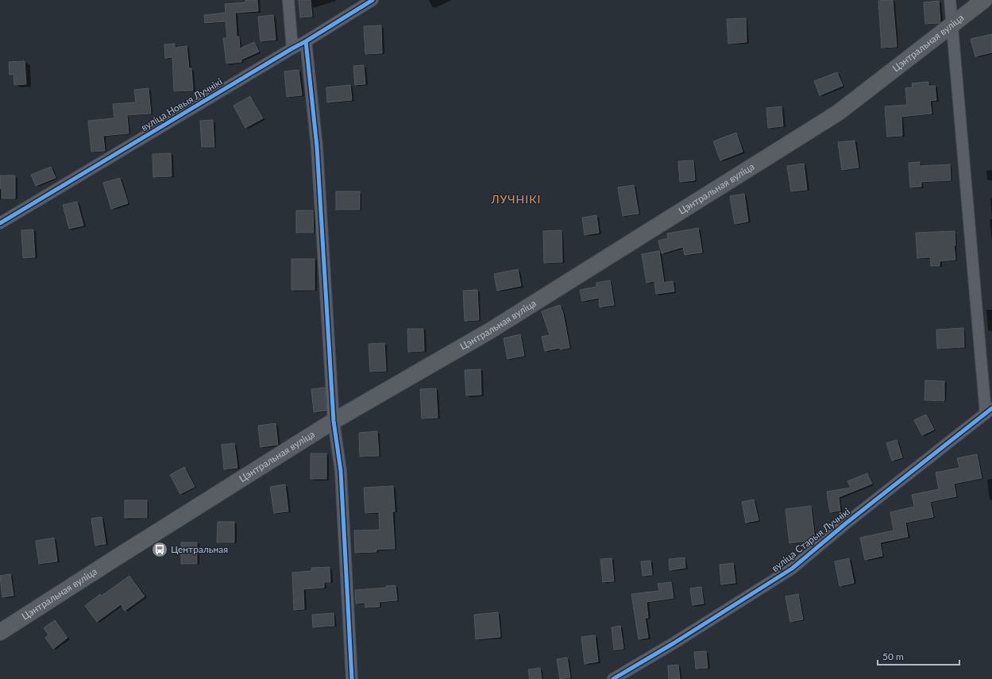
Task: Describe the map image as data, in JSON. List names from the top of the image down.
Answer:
{
  "streets": {
    "main road": ["Цэнтральная вуліца"],
    "street": ["вуліца Новыя Лучнікі", "вуліца Старыя Лучнікі"]
  },
  "districts": ["ЛУЧНІКІ"],
  "places": {
    "bus stop": ["Центральная"]
  },
  "scale_bar": "50 m"
}
